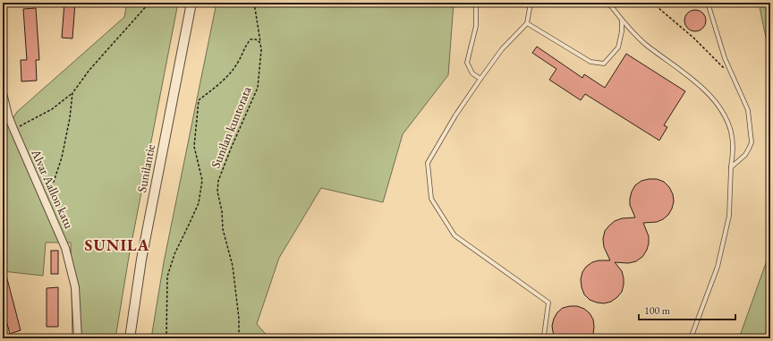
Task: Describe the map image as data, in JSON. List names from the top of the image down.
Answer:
{
  "streets": {
    "street": ["Sunilantie", "Alvar Aallon katu"],
    "path": ["Sunilan kuntorata"]
  },
  "districts": ["SUNILA"],
  "scale_bar": "100 m"
}
